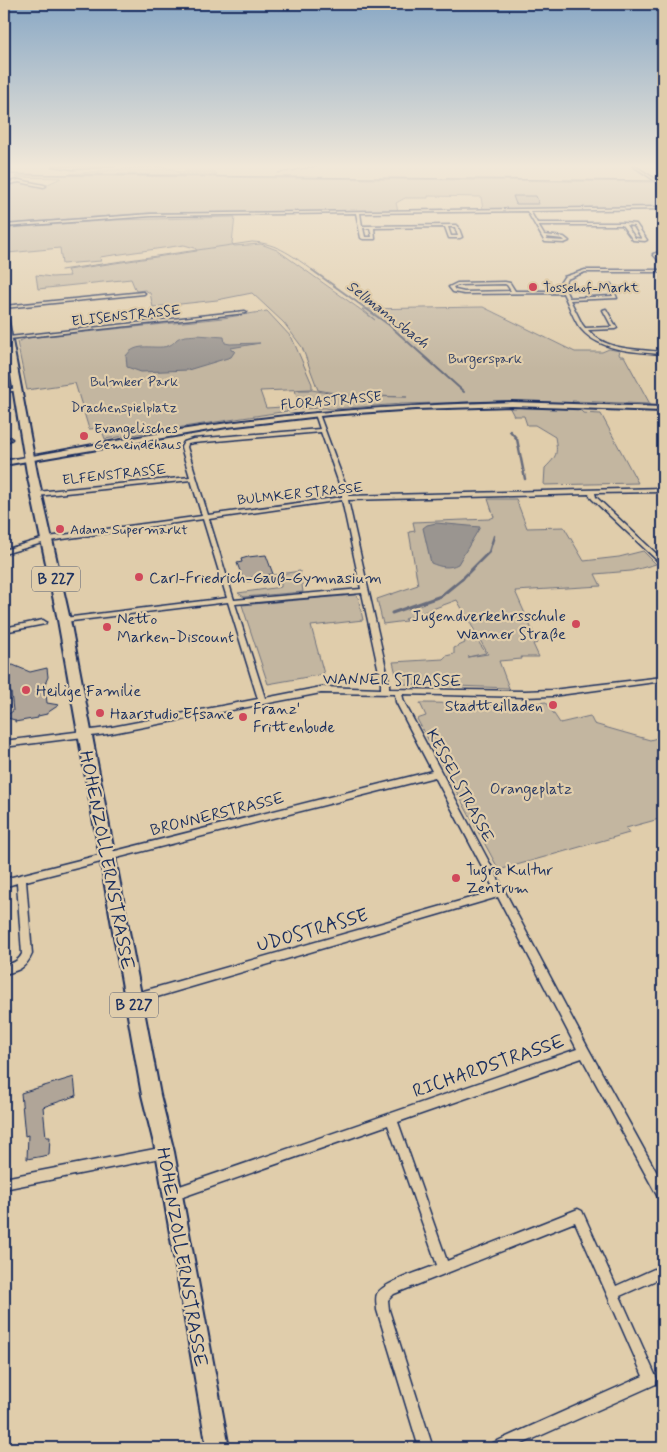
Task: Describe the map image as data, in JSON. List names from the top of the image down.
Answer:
{
  "streets": {
    "main road": ["FLORASTRASSE", "B 227", "HOHENZOLLERNSTRASSE"],
    "street": [
      "ELISENSTRASSE",
      "ELFENSTRASSE",
      "BULMKER STRASSE",
      "WANNER STRASSE",
      "KESSELSTRASSE",
      "BRONNERSTRASSE",
      "UDOSTRASSE",
      "RICHARDSTRASSE"
    ]
  },
  "crossings": [
    ["ELISENSTRASSE", "HOHENZOLLERNSTRASSE"],
    ["FLORASTRASSE", "ELFENSTRASSE"],
    ["FLORASTRASSE", "HOHENZOLLERNSTRASSE"],
    ["ELFENSTRASSE", "HOHENZOLLERNSTRASSE"],
    ["BULMKER STRASSE", "HOHENZOLLERNSTRASSE"],
    ["WANNER STRASSE", "KESSELSTRASSE"],
    ["WANNER STRASSE", "HOHENZOLLERNSTRASSE"],
    ["KESSELSTRASSE", "BRONNERSTRASSE"],
    ["KESSELSTRASSE", "UDOSTRASSE"],
    ["KESSELSTRASSE", "RICHARDSTRASSE"],
    ["BRONNERSTRASSE", "HOHENZOLLERNSTRASSE"],
    ["HOHENZOLLERNSTRASSE", "UDOSTRASSE"],
    ["HOHENZOLLERNSTRASSE", "RICHARDSTRASSE"]
  ],
  "water": ["Sellmannsbach"],
  "parks": [
    "Burgerspark",
    "Bulmker Park",
    "Drachenspielplatz",
    "Orangeplatz"
  ],
  "places": [
    "Tossehof-Markt",
    "Evangelisches Gemeindehaus",
    "Adana Supermarkt",
    "Carl-Friedrich-Gauß-Gymnasium",
    "Jugendverkehrsschule Wanner Straße",
    "Netto Marken-Discount",
    "Heilige Familie",
    "Stadtteilladen",
    "Haarstudio Efsane",
    "Franz' Frittenbude",
    "Tugra Kultur Zentrum"
  ]
}
